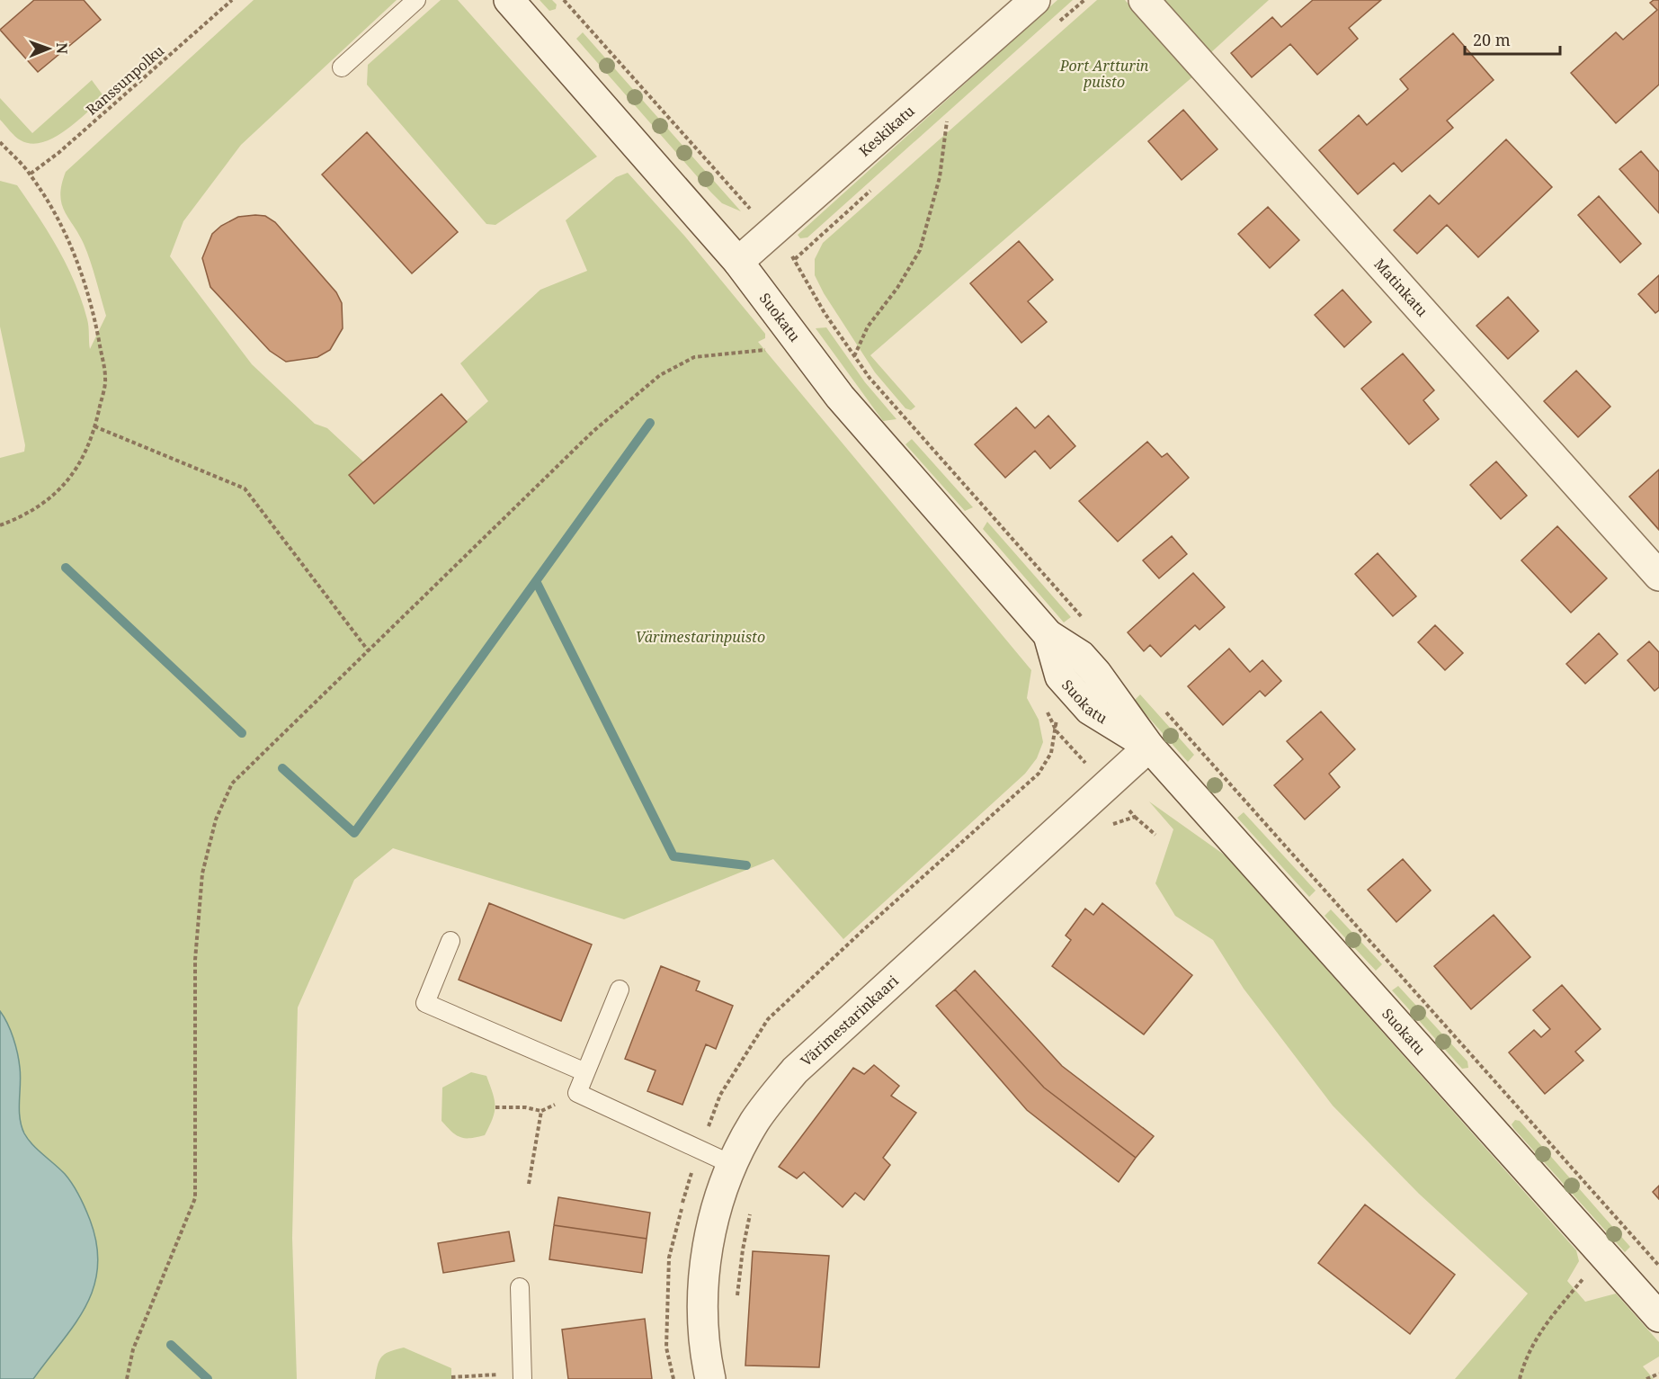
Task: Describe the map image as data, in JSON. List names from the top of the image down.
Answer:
{
  "streets": {
    "street": [
      "Keskikatu",
      "Matinkatu",
      "Suokatu",
      "Värimestarinkaari"
    ],
    "path": ["Ranssunpolku"]
  },
  "crossings": [
    ["Keskikatu", "Suokatu"],
    ["Suokatu", "Värimestarinkaari"]
  ],
  "parks": ["Port Artturin puisto", "Värimestarinpuisto"],
  "scale_bar": "20 m",
  "north": "right"
}
